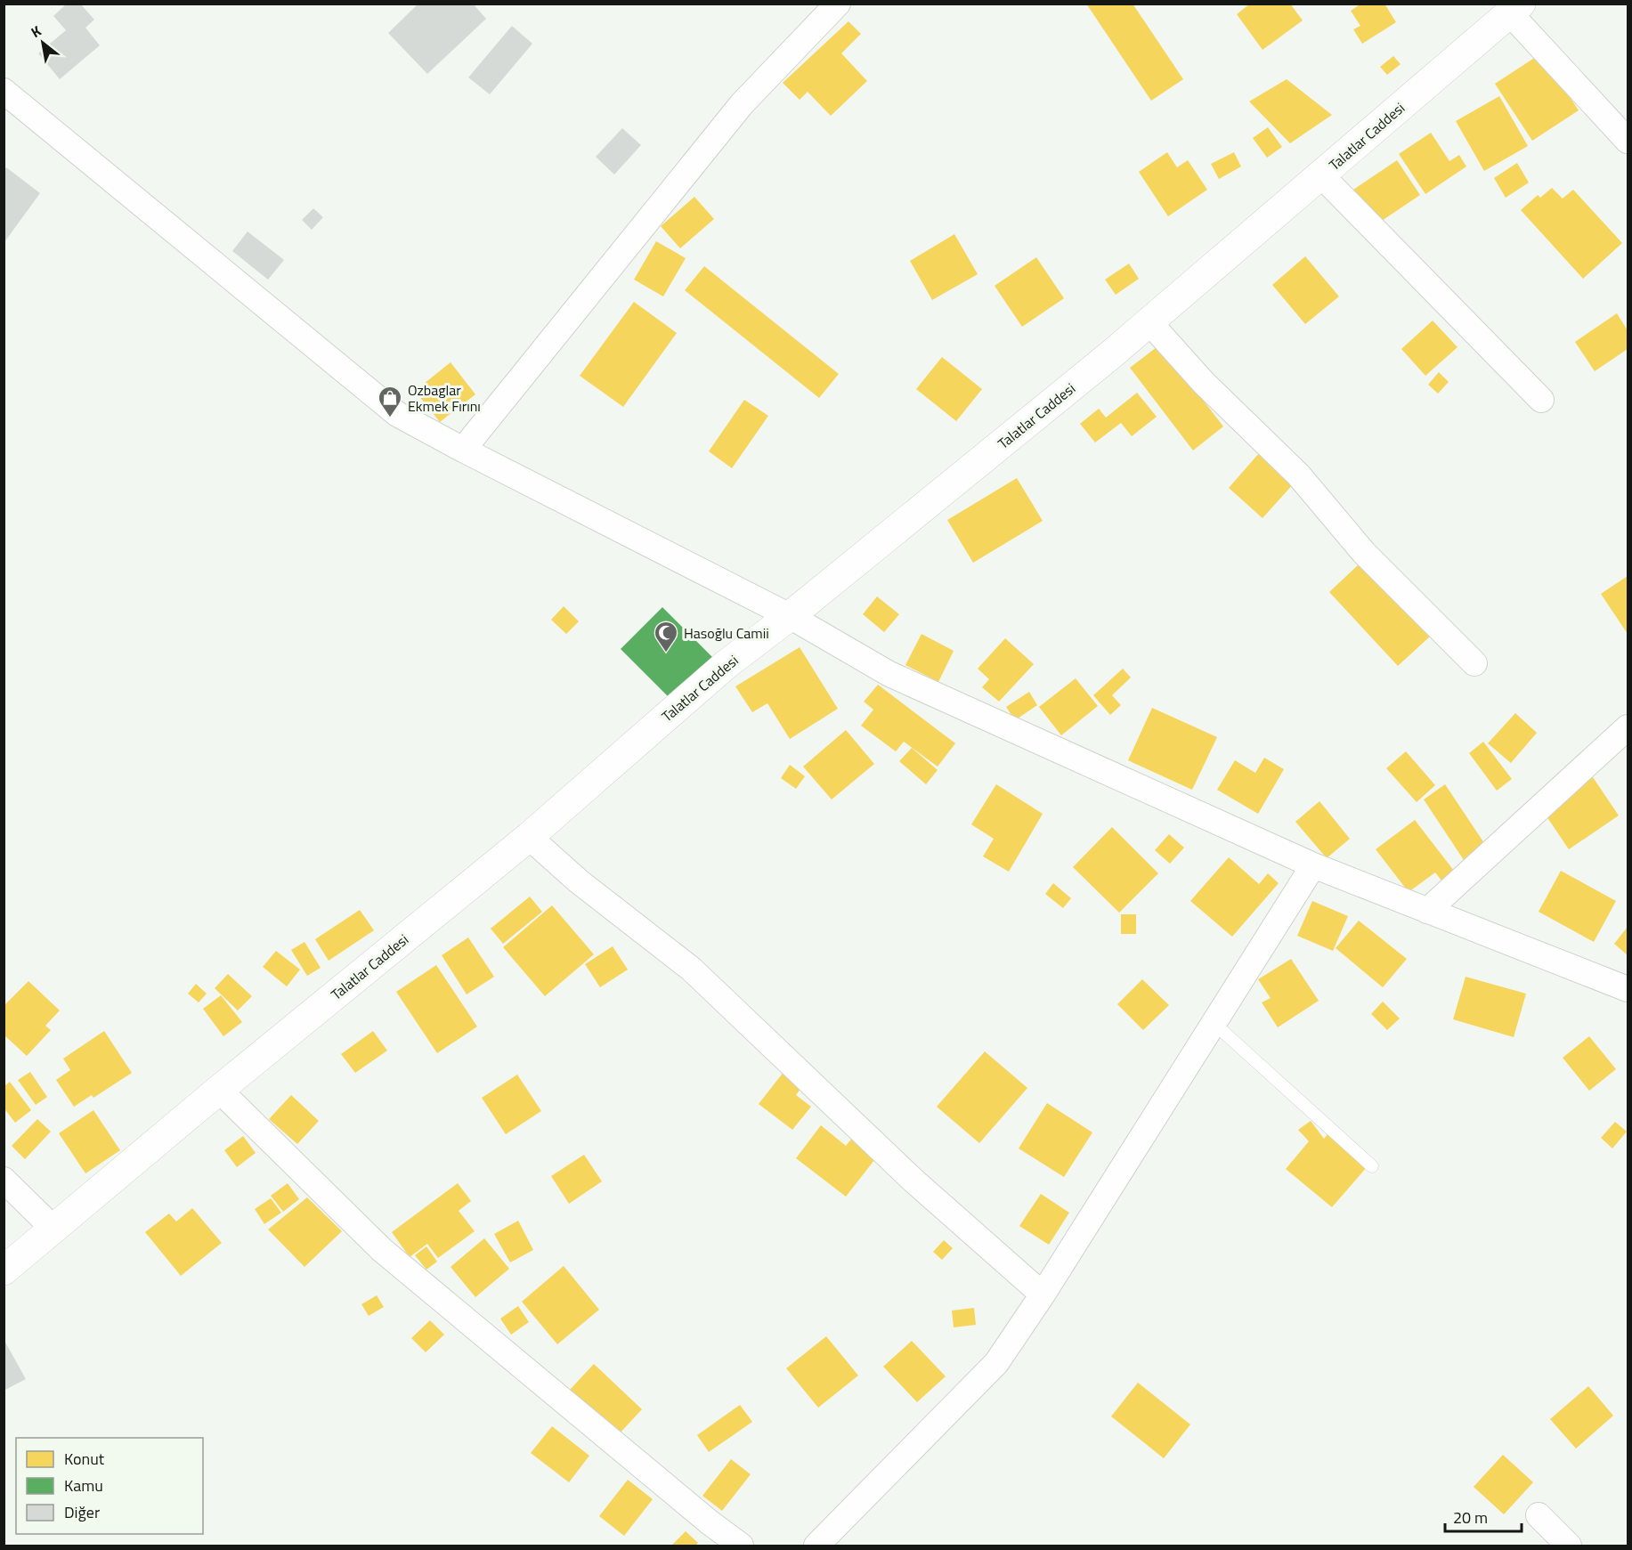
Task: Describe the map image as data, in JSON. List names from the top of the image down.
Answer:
{
  "streets": {
    "street": ["Talatlar Caddesi"]
  },
  "places": {
    "shop": ["Ozbaglar Ekmek Fırını"],
    "mosque": ["Hasoğlu Camii"]
  },
  "legend": ["Konut", "Kamu", "Diğer"],
  "scale_bar": "20 m",
  "north": "top left"
}
